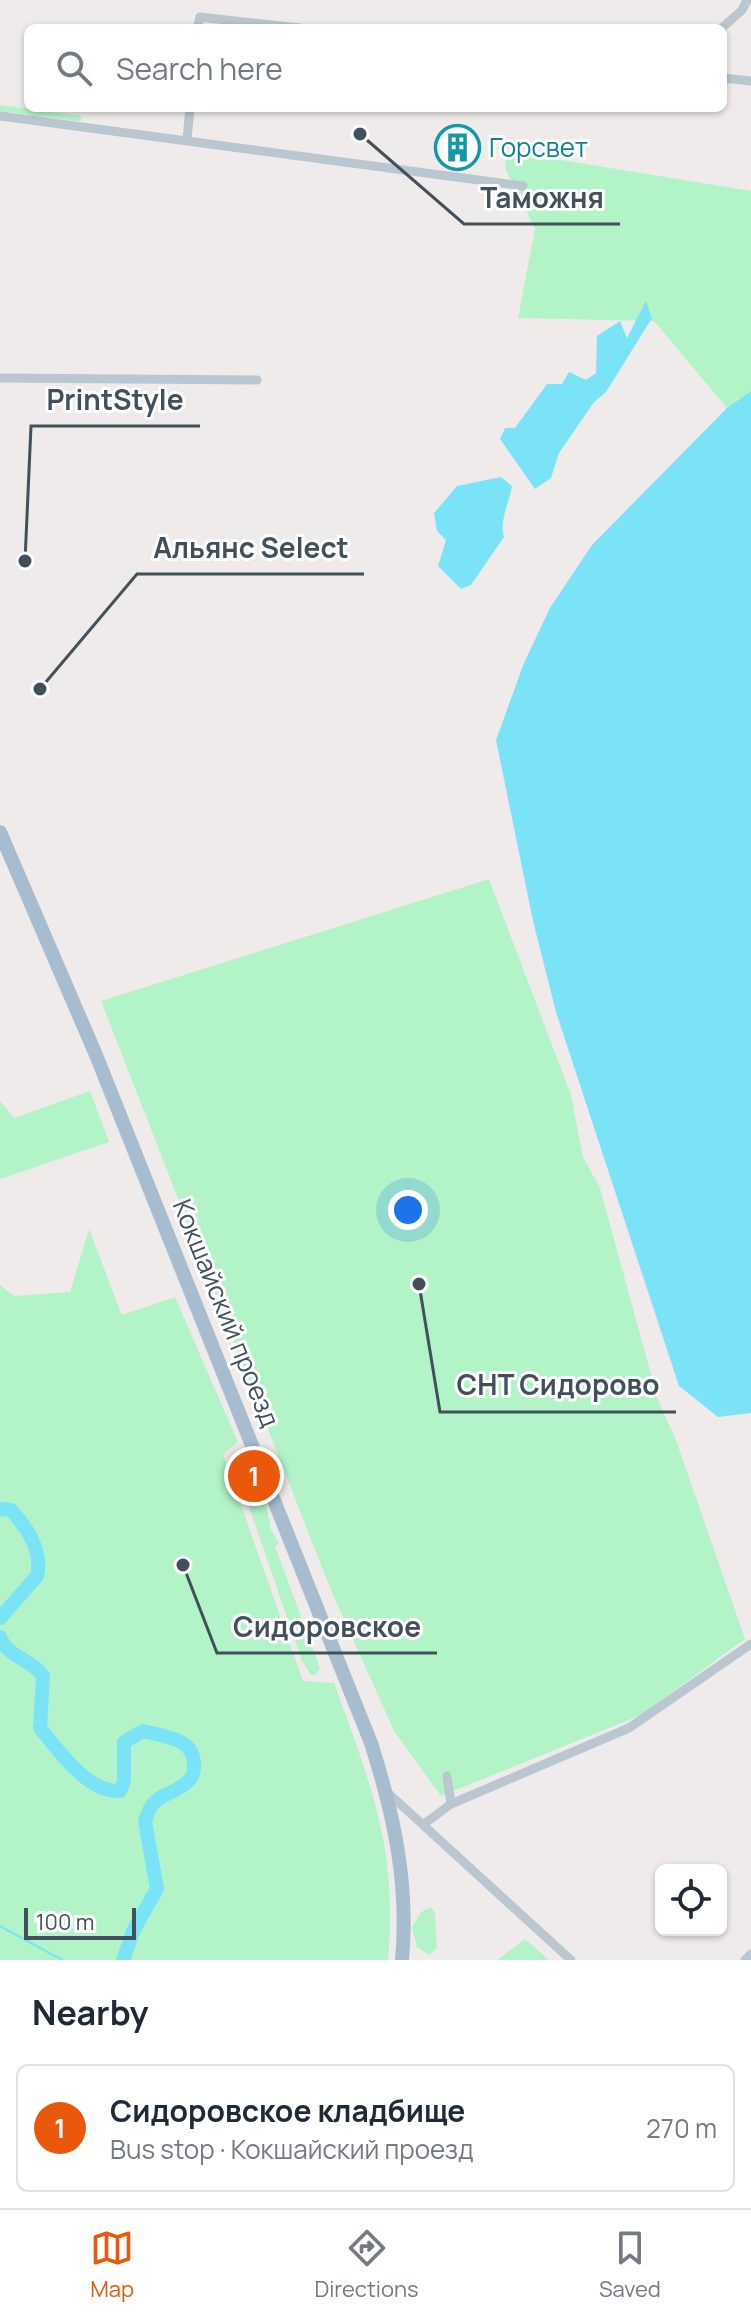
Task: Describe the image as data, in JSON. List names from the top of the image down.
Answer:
{
  "streets": {
    "main road": ["Кокшайский проезд"]
  },
  "places": {
    "other": [
      "Таможня",
      "PrintStyle",
      "Альянс Select",
      "СНТ Сидорово",
      "Сидоровское"
    ],
    "building": ["Горсвет"]
  },
  "scale_bar": "100 m",
  "page": {
    "search": "Search here",
    "pins": "1",
    "scale": "100 m",
    "heading": "Nearby",
    "list": [
      {
        "mark": "1",
        "name": "Сидоровское кладбище",
        "note": "Bus stop · Кокшайский проезд",
        "value": "270 m"
      }
    ],
    "nav": ["Map", "Directions", "Saved"]
  }
}
